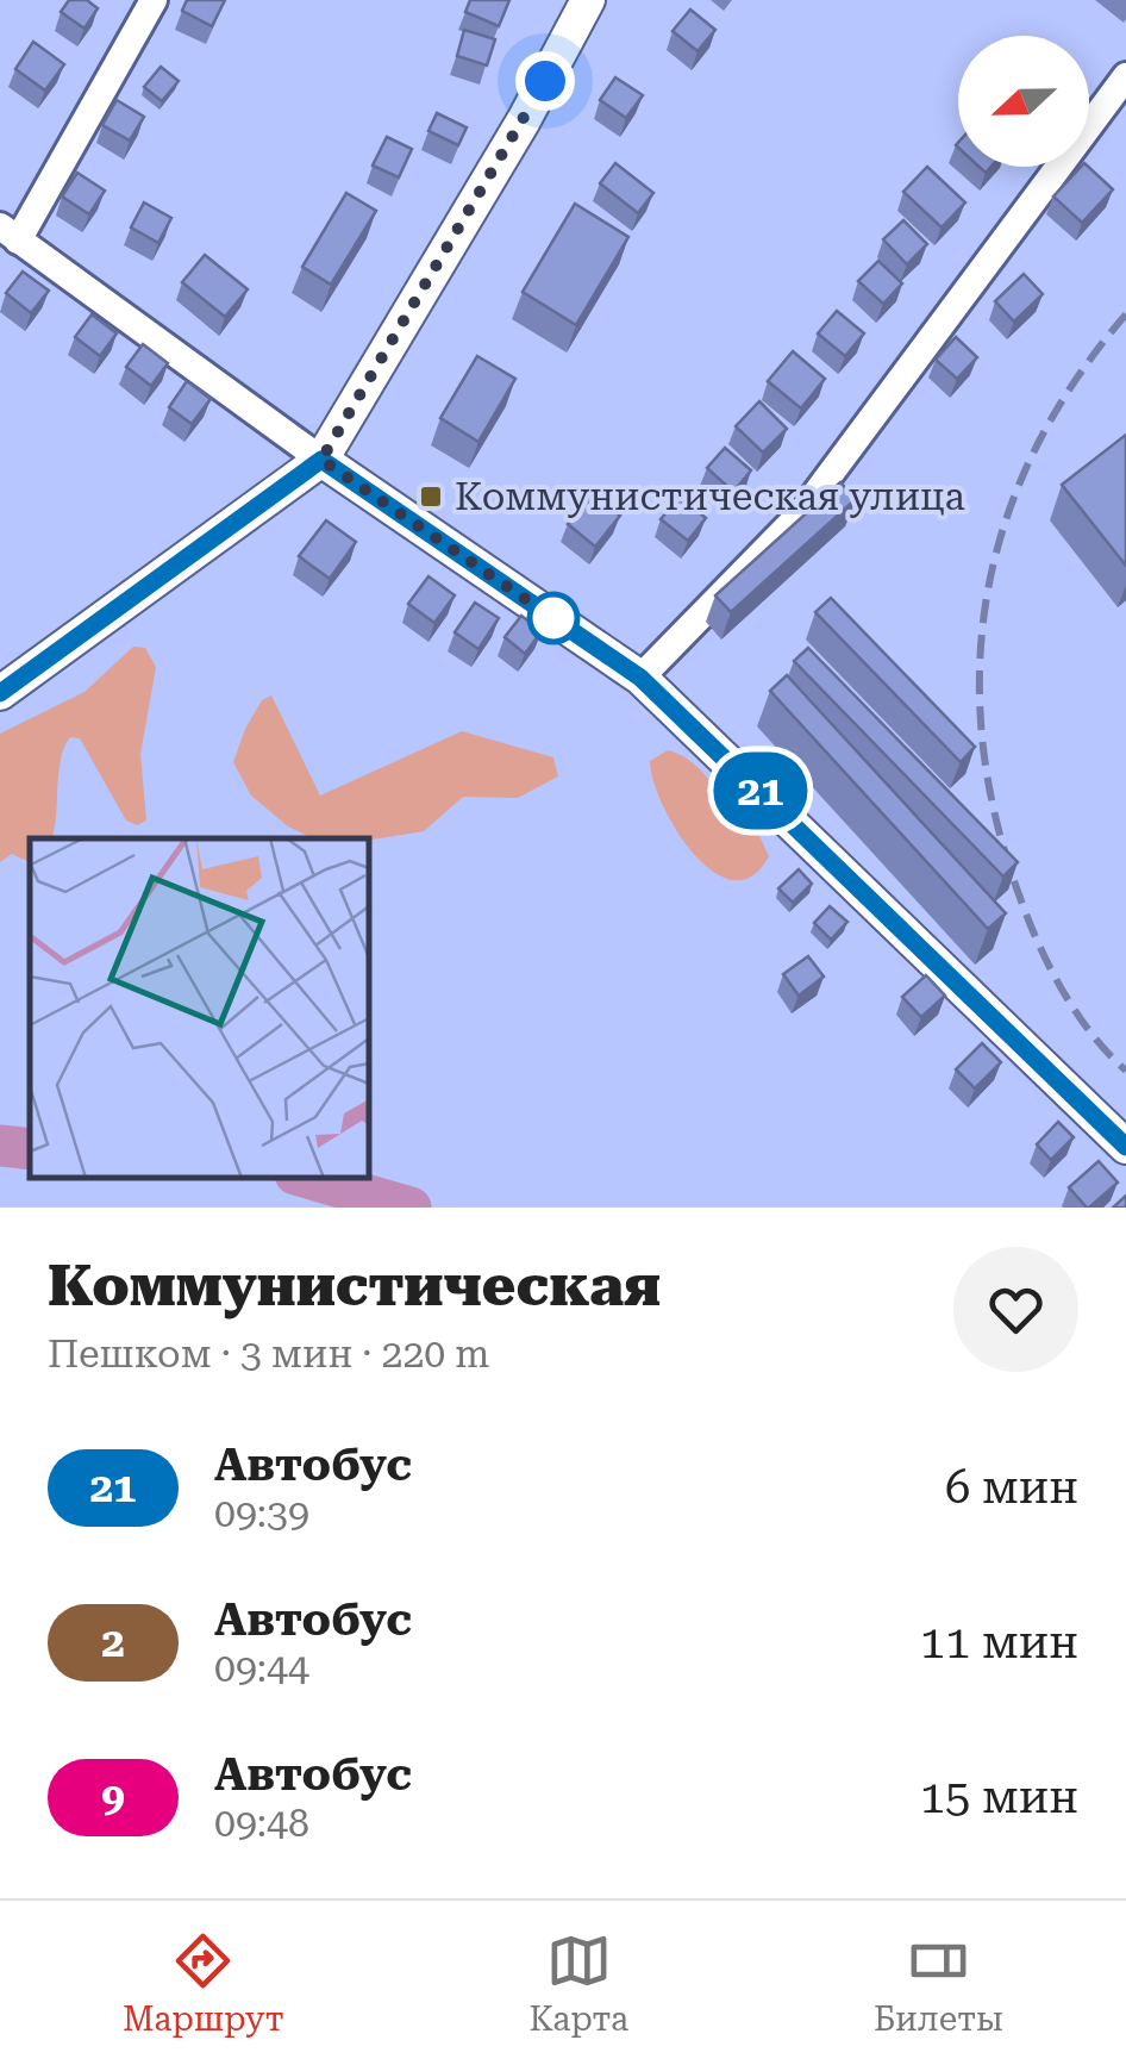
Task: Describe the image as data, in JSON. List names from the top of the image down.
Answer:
{
  "places": {
    "transit": ["Коммунистическая улица"]
  },
  "lines": ["bus line 21"],
  "north": "left",
  "page": {
    "on_map": "21",
    "heading": ["Коммунистическая", "Пешком · 3 мин · 220 m"],
    "list": [
      {
        "mark": "21",
        "name": "Автобус",
        "note": "09:39",
        "value": "6 мин"
      },
      {
        "mark": "2",
        "name": "Автобус",
        "note": "09:44",
        "value": "11 мин"
      },
      {
        "mark": "9",
        "name": "Автобус",
        "note": "09:48",
        "value": "15 мин"
      }
    ],
    "tabs": ["Маршрут", "Карта", "Билеты"]
  }
}
